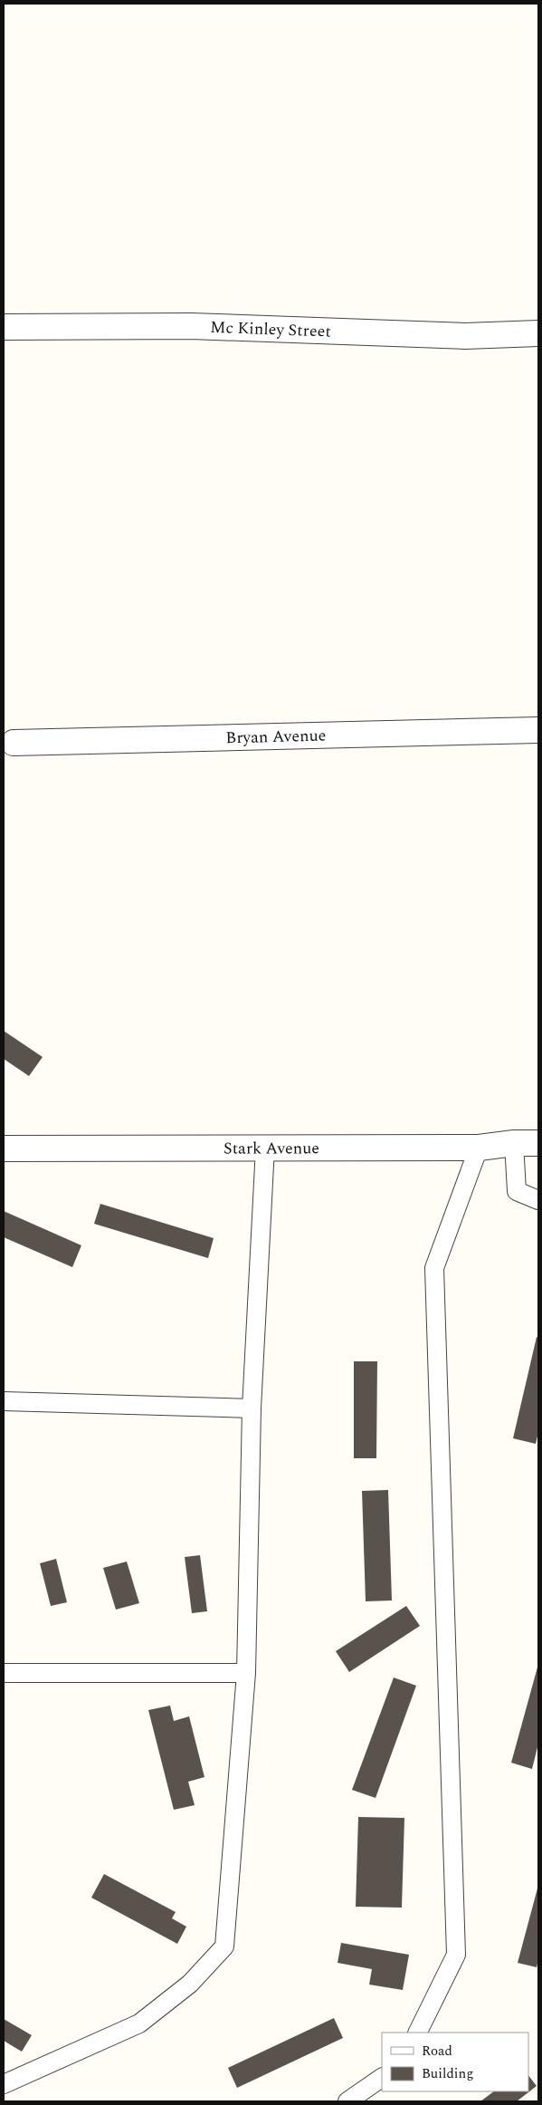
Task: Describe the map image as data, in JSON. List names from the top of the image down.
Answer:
{
  "streets": {
    "street": ["Mc Kinley Street", "Bryan Avenue", "Stark Avenue"]
  },
  "legend": ["Road", "Building"]
}
